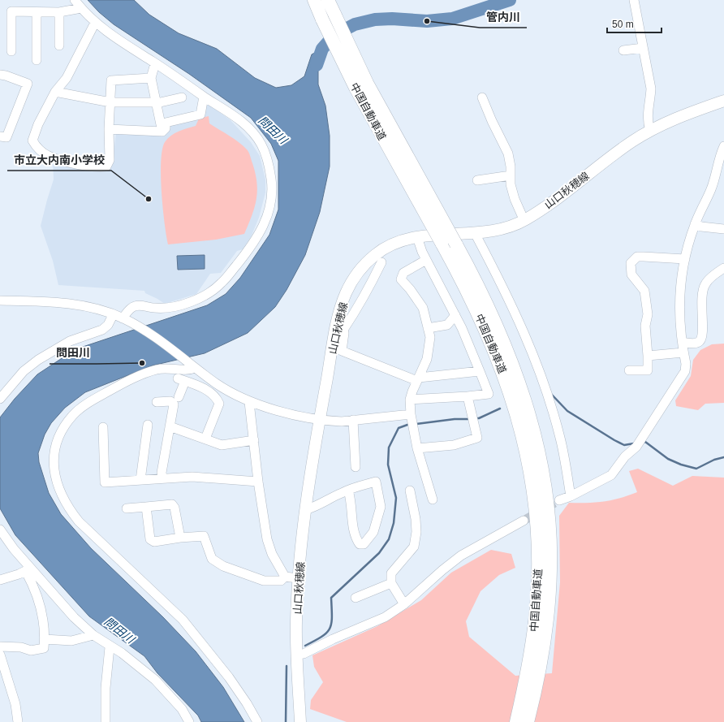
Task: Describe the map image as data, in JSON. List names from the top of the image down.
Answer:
{
  "streets": {
    "highway": ["中国自動車道"],
    "main road": ["山口秋穂線"]
  },
  "water": ["問田川"],
  "places": ["管内川", "市立大内南小学校", "問田川"],
  "scale_bar": "50 m"
}
